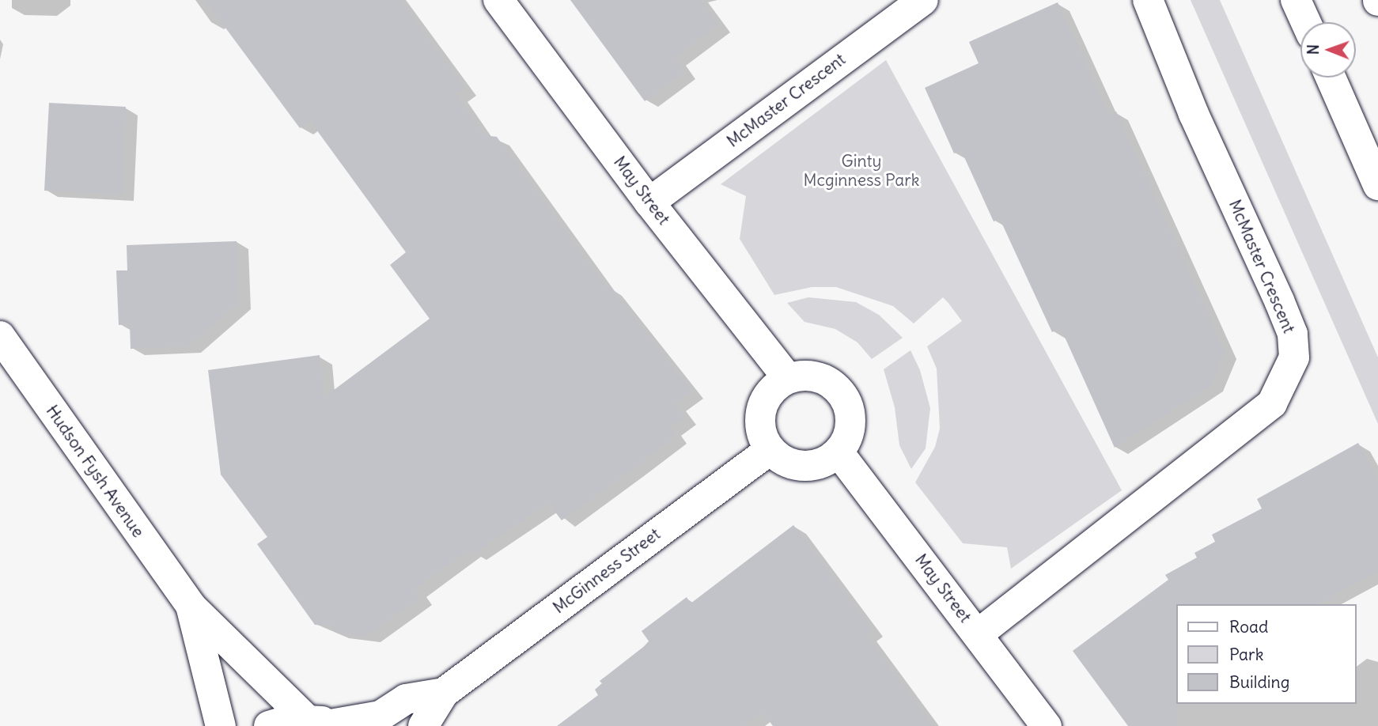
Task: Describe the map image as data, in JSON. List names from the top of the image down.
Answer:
{
  "streets": {
    "main road": [
      "McMaster Crescent",
      "May Street",
      "Hudson Fysh Avenue",
      "McGinness Street"
    ]
  },
  "crossings": [
    ["McMaster Crescent", "May Street"],
    ["May Street", "McGinness Street"]
  ],
  "parks": ["Ginty Mcginness Park"],
  "legend": ["Road", "Park", "Building"],
  "north": "left"
}
